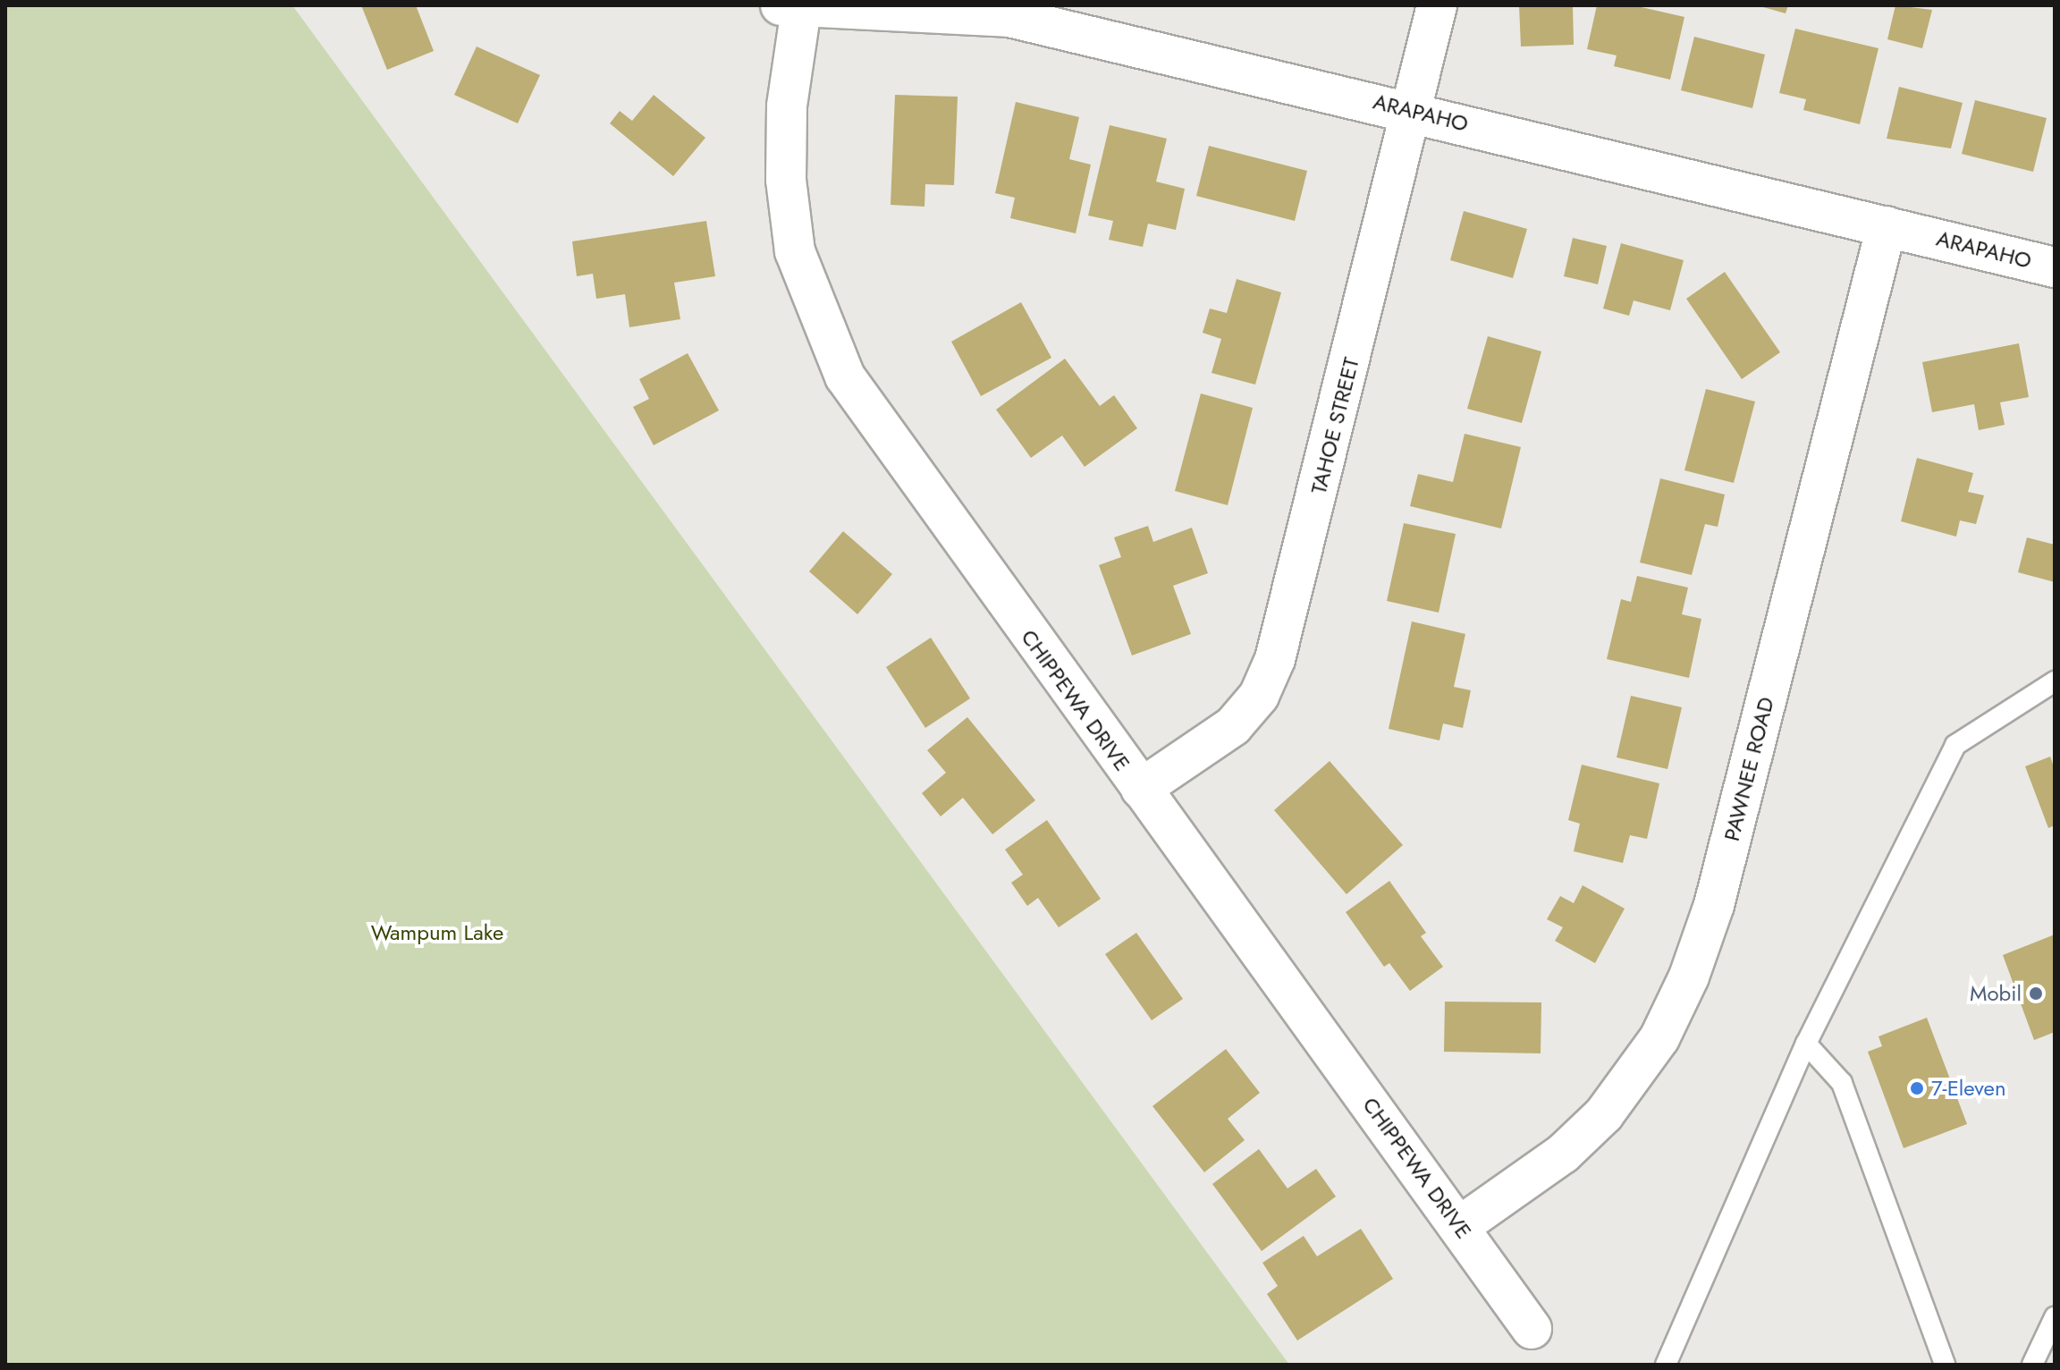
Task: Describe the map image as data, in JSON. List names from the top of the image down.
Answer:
{
  "streets": {
    "street": [
      "ARAPAHO",
      "TAHOE STREET",
      "CHIPPEWA DRIVE",
      "PAWNEE ROAD"
    ]
  },
  "crossings": [
    ["ARAPAHO", "TAHOE STREET"],
    ["ARAPAHO", "CHIPPEWA DRIVE"],
    ["ARAPAHO", "PAWNEE ROAD"],
    ["TAHOE STREET", "CHIPPEWA DRIVE"],
    ["CHIPPEWA DRIVE", "PAWNEE ROAD"]
  ],
  "parks": ["Wampum Lake"],
  "places": ["Mobil", "7-Eleven"]
}
